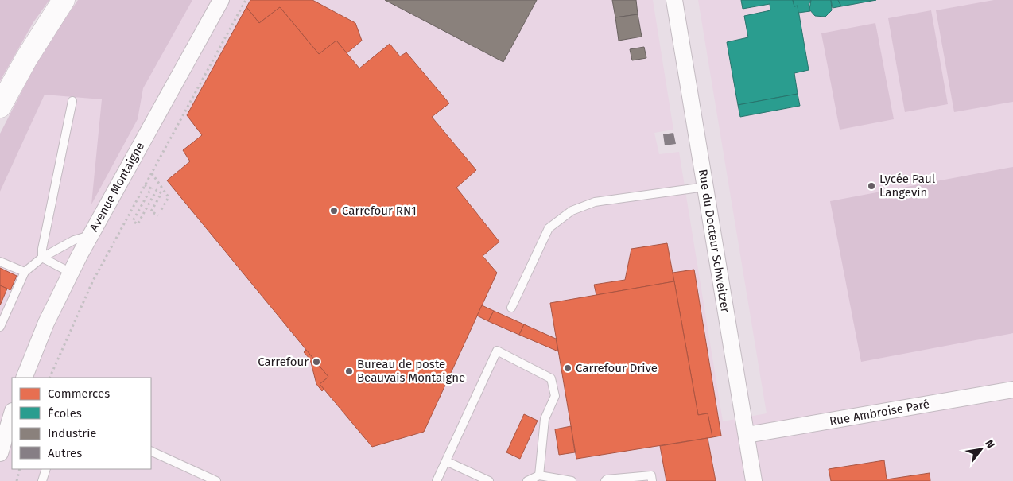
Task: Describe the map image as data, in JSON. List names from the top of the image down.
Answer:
{
  "streets": {
    "street": ["Avenue Montaigne", "Rue du Docteur Schweitzer", "Rue Ambroise Paré"]
  },
  "crossings": [
    ["Rue du Docteur Schweitzer", "Rue Ambroise Paré"]
  ],
  "places": [
    "Lycée Paul Langevin",
    "Carrefour RN1",
    "Carrefour",
    "Carrefour Drive",
    "Bureau de poste Beauvais Montaigne"
  ],
  "legend": [
    "Commerces",
    "Écoles",
    "Industrie",
    "Autres"
  ],
  "north": "top right"
}
